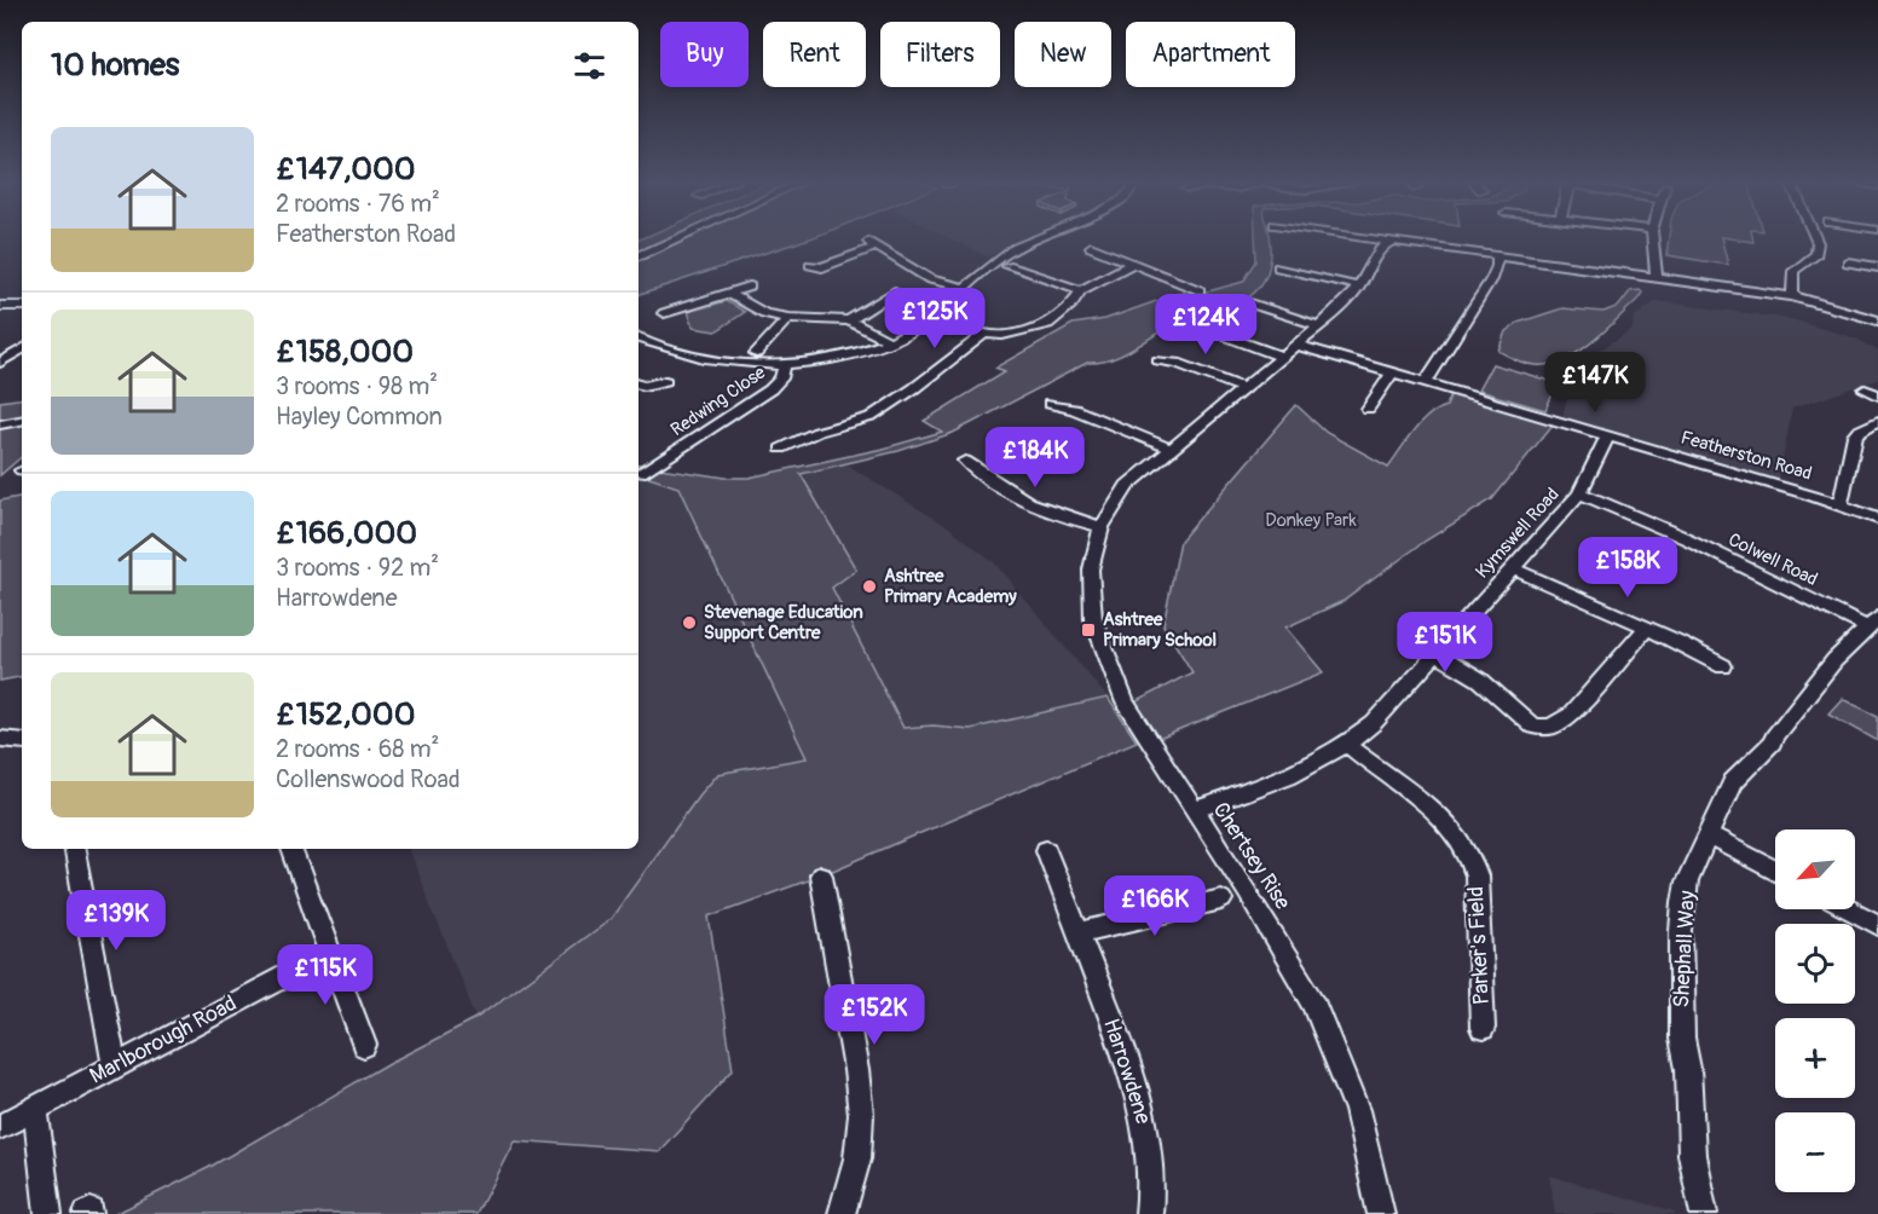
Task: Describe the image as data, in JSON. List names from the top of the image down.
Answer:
{
  "streets": {
    "street": [
      "Redwing Close",
      "Featherston Road",
      "Kymswell Road",
      "Colwell Road",
      "Chertsey Rise",
      "Parker's Field",
      "Shephall Way",
      "Marlborough Road",
      "Harrowdene"
    ]
  },
  "crossings": [
    ["Featherston Road", "Kymswell Road"],
    ["Featherston Road", "Chertsey Rise"],
    ["Kymswell Road", "Colwell Road"],
    ["Kymswell Road", "Chertsey Rise"],
    ["Kymswell Road", "Parker's Field"],
    ["Colwell Road", "Shephall Way"]
  ],
  "parks": ["Donkey Park"],
  "places": {
    "other": ["Ashtree Primary Academy", "Stevenage Education Support Centre"],
    "transit": ["Ashtree Primary School"]
  },
  "north": "bottom left",
  "page": {
    "chip": [
      "Buy",
      "Rent",
      "Filters",
      "New",
      "Apartment"
    ],
    "heading": "10 homes",
    "list": [
      {
        "name": "£147,000",
        "note": "2 rooms · 76 m² · Featherston Road"
      },
      {
        "name": "£158,000",
        "note": "3 rooms · 98 m² · Hayley Common"
      },
      {
        "name": "£166,000",
        "note": "3 rooms · 92 m² · Harrowdene"
      },
      {
        "name": "£152,000",
        "note": "2 rooms · 68 m² · Collenswood Road"
      }
    ],
    "price": [
      "£125K",
      "£124K",
      "£147K",
      "£184K",
      "£158K",
      "£151K",
      "£166K",
      "£139K",
      "£115K",
      "£152K"
    ],
    "map_buttons": ["+", "−"]
  }
}
